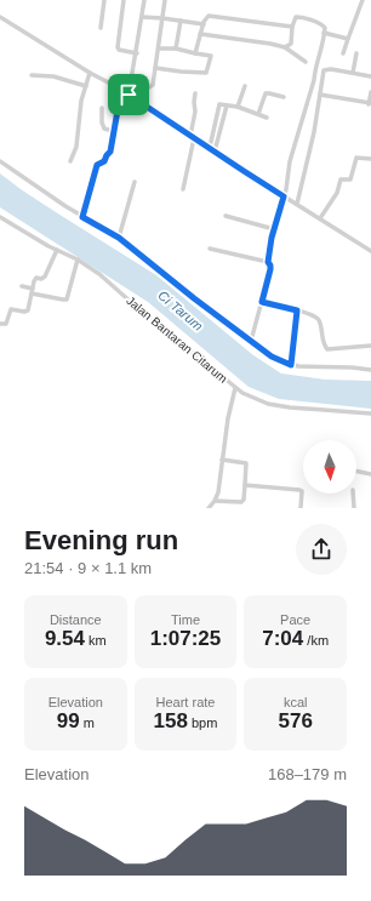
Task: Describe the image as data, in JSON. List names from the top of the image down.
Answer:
{
  "streets": {
    "street": ["Jalan Bantaran Citarum"]
  },
  "water": ["Ci Tarum"],
  "north": "bottom",
  "page": {
    "heading": ["Evening run", "21:54 · 9 × 1.1 km"],
    "stats": [
      ["Distance", "9.54 km"],
      ["Time", "1:07:25"],
      ["Pace", "7:04 /km"],
      ["Elevation", "99 m"],
      ["Heart rate", "158 bpm"],
      ["kcal", "576"]
    ],
    "chart": ["Elevation", "168–179 m"]
  }
}
